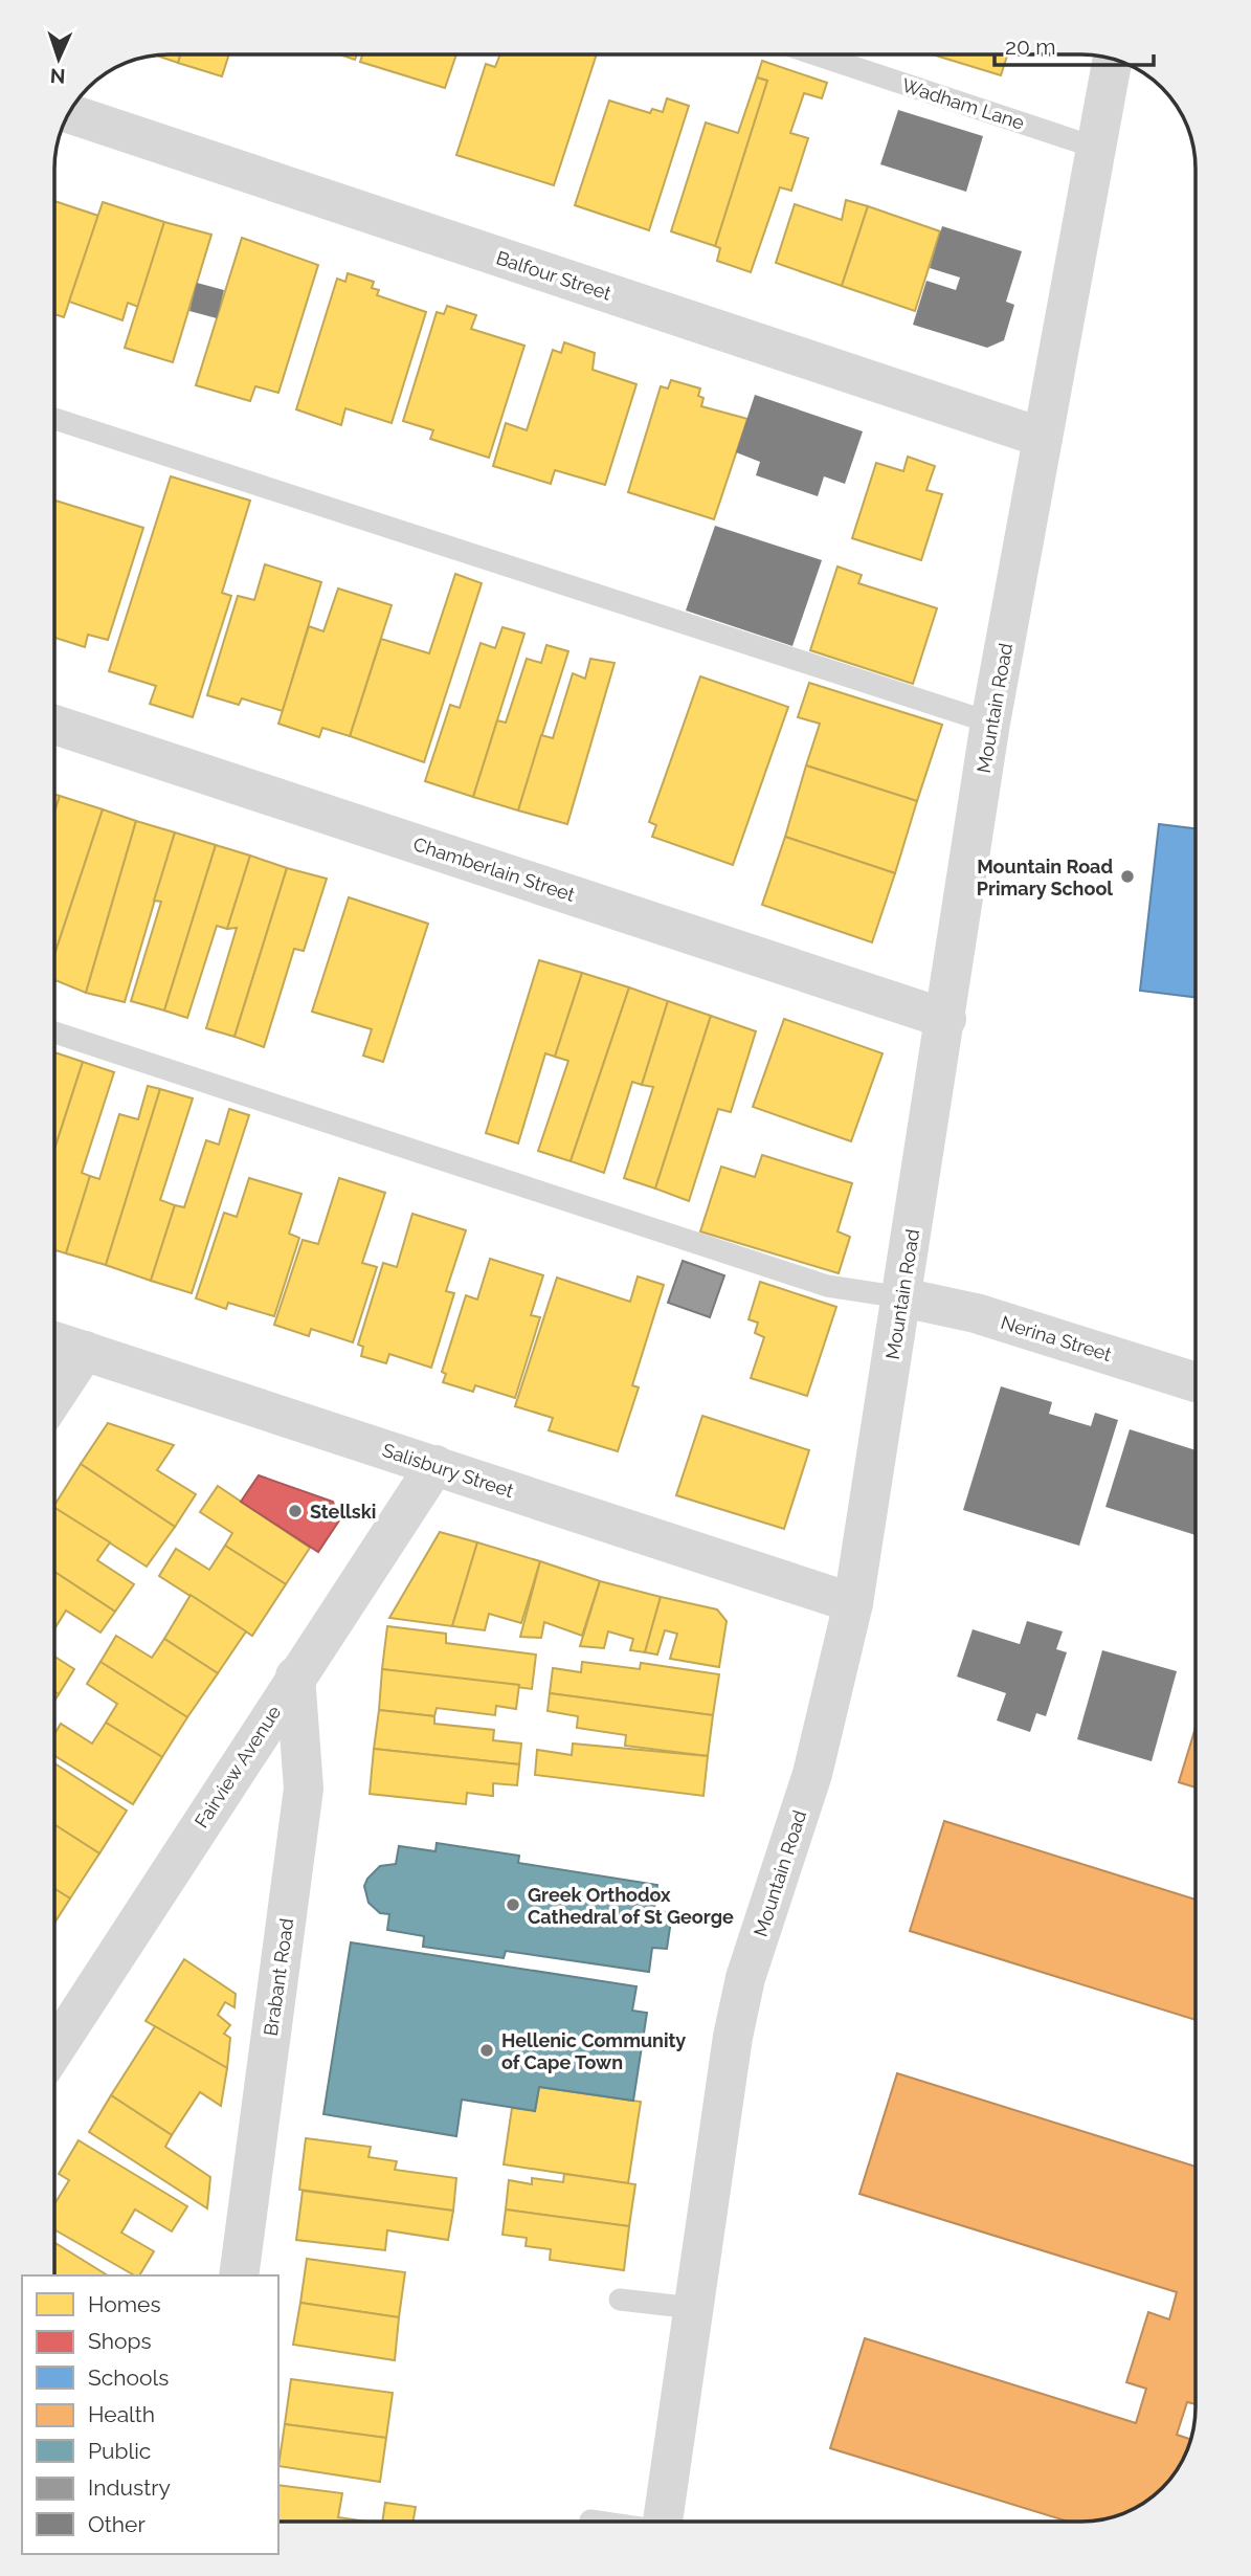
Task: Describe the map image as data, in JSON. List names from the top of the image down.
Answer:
{
  "streets": {
    "street": [
      "Balfour Street",
      "Mountain Road",
      "Chamberlain Street",
      "Nerina Street",
      "Salisbury Street",
      "Fairview Avenue",
      "Brabant Road"
    ],
    "lane": ["Wadham Lane"]
  },
  "crossings": [
    ["Wadham Lane", "Mountain Road"],
    ["Balfour Street", "Mountain Road"],
    ["Mountain Road", "Chamberlain Street"],
    ["Mountain Road", "Nerina Street"],
    ["Mountain Road", "Salisbury Street"],
    ["Salisbury Street", "Fairview Avenue"],
    ["Fairview Avenue", "Brabant Road"]
  ],
  "places": [
    "Mountain Road Primary School",
    "Stellski",
    "Greek Orthodox Cathedral of St George",
    "Hellenic Community of Cape Town"
  ],
  "legend": [
    "Homes",
    "Shops",
    "Schools",
    "Health",
    "Public",
    "Industry",
    "Other"
  ],
  "scale_bar": "20 m",
  "north": "bottom"
}
